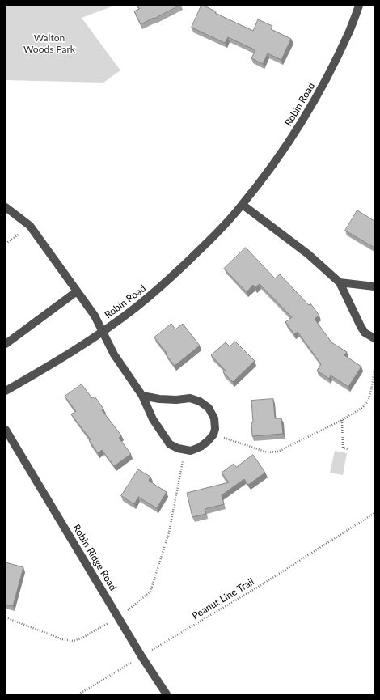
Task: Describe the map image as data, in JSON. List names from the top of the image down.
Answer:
{
  "streets": {
    "street": ["Robin Road", "Robin Ridge Road"],
    "path": ["Peanut Line Trail"]
  },
  "crossings": [
    ["Robin Ridge Road", "Peanut Line Trail"]
  ],
  "parks": ["Walton Woods Park"]
}
